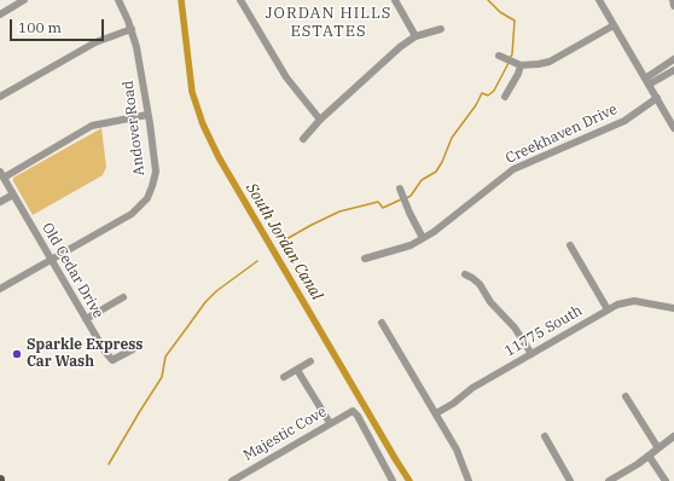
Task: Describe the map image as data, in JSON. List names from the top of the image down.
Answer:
{
  "streets": {
    "street": [
      "Andover Road",
      "Creekhaven Drive",
      "Old Cedar Drive",
      "11775 South",
      "Majestic Cove"
    ]
  },
  "crossings": [
    ["Andover Road", "Old Cedar Drive"]
  ],
  "districts": ["JORDAN HILLS ESTATES"],
  "water": ["South Jordan Canal"],
  "places": ["Sparkle Express Car Wash"],
  "scale_bar": "100 m"
}
